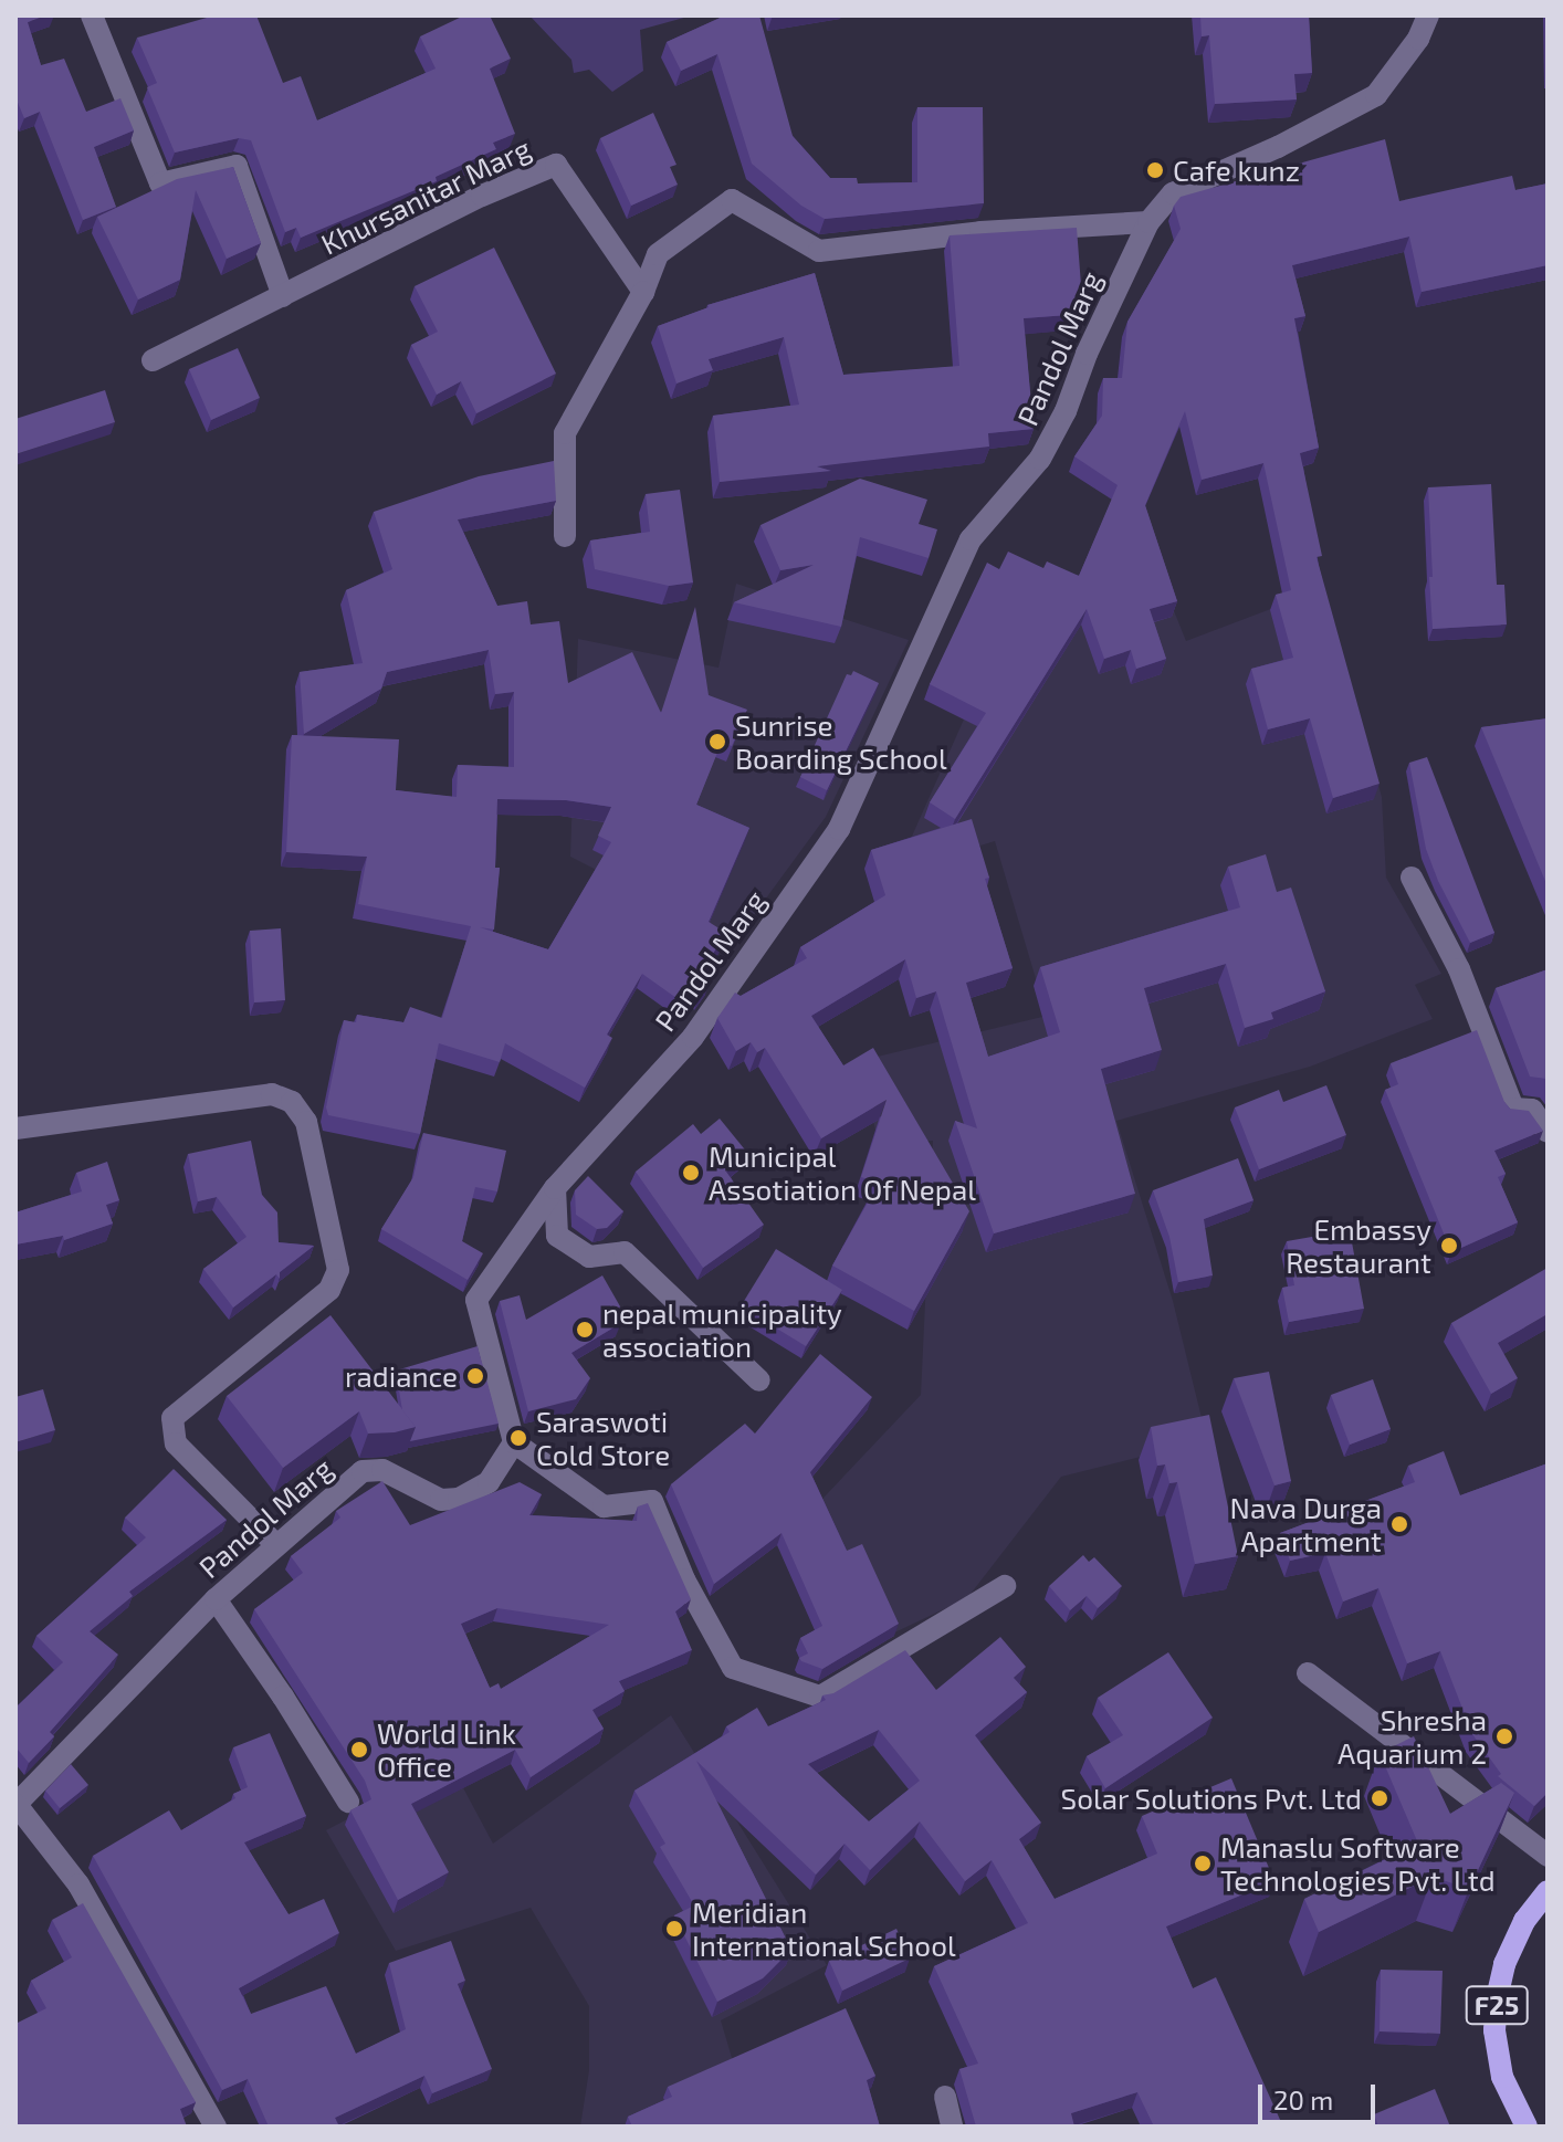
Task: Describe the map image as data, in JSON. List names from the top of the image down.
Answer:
{
  "streets": {
    "main road": ["F25"],
    "street": ["Khursanitar Marg", "Pandol Marg"]
  },
  "places": [
    "Cafe kunz",
    "Sunrise Boarding School",
    "Municipal Assotiation Of Nepal",
    "Embassy Restaurant",
    "nepal municipality association",
    "radiance",
    "Saraswoti Cold Store",
    "Nava Durga Apartment",
    "Shresha Aquarium 2",
    "World Link Office",
    "Solar Solutions Pvt. Ltd",
    "Manaslu Software Technologies Pvt. Ltd",
    "Meridian International School"
  ],
  "scale_bar": "20 m"
}
